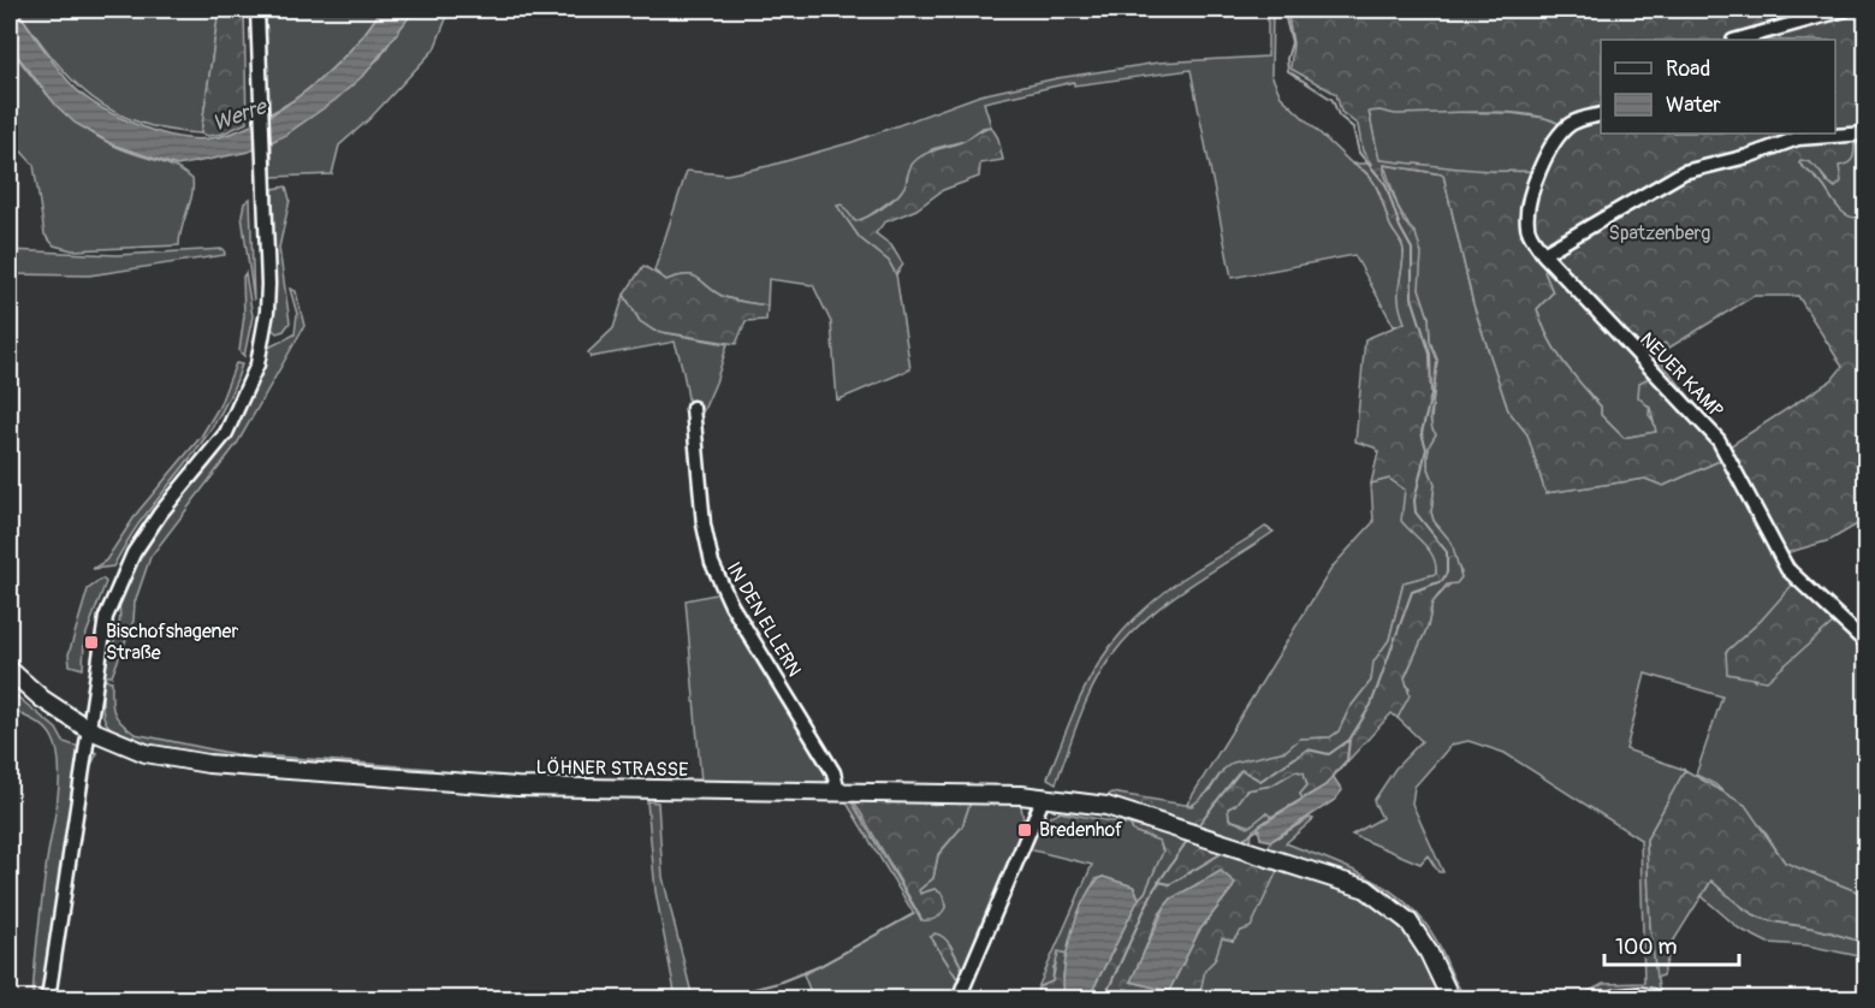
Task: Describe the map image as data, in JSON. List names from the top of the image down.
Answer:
{
  "streets": {
    "main road": ["LÖHNER STRASSE"],
    "street": ["NEUER KAMP", "IN DEN ELLERN"]
  },
  "crossings": [
    ["IN DEN ELLERN", "LÖHNER STRASSE"]
  ],
  "water": ["Werre"],
  "parks": ["Spatzenberg"],
  "places": {
    "transit": ["Bischofshagener Straße", "Bredenhof"]
  },
  "legend": ["Road", "Water"],
  "scale_bar": "100 m"
}
